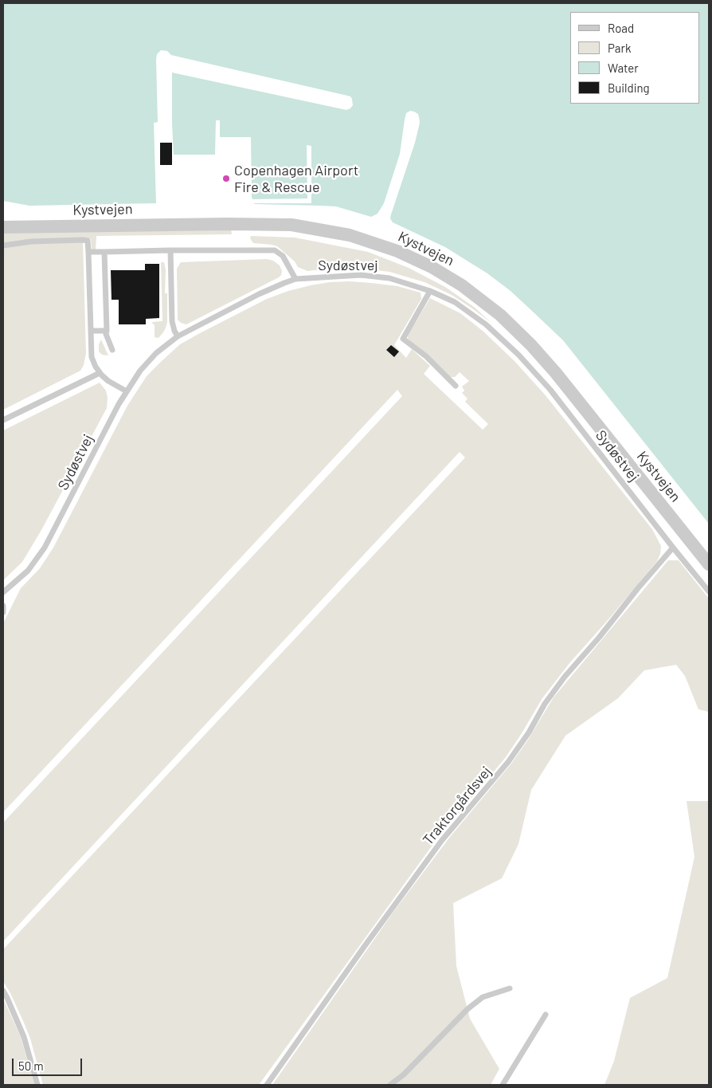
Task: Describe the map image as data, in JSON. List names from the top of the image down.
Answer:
{
  "streets": {
    "street": ["Kystvejen"],
    "lane": ["Sydøstvej", "Traktorgårdsvej"]
  },
  "crossings": [
    ["Sydøstvej", "Traktorgårdsvej"]
  ],
  "places": ["Copenhagen Airport Fire & Rescue"],
  "legend": [
    "Road",
    "Park",
    "Water",
    "Building"
  ],
  "scale_bar": "50 m"
}
